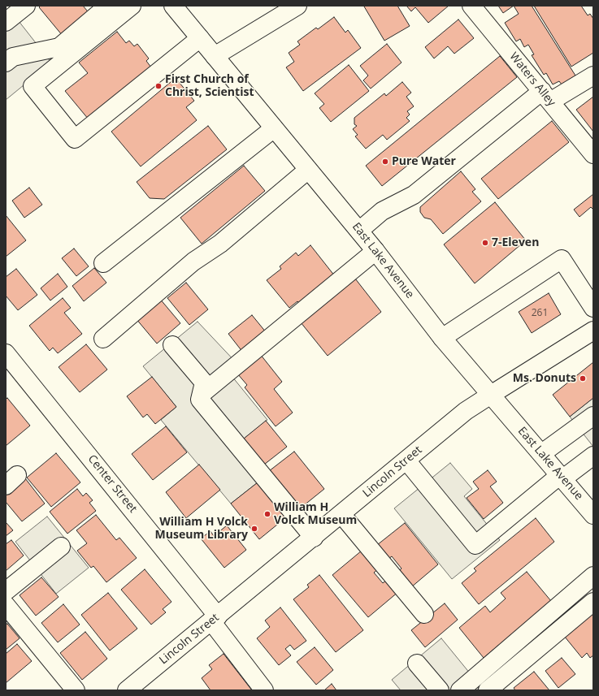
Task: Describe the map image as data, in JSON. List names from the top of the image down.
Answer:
{
  "streets": {
    "main road": [
      "Waters Alley",
      "East Lake Avenue",
      "Lincoln Street",
      "Center Street"
    ]
  },
  "crossings": [
    ["East Lake Avenue", "Lincoln Street"],
    ["Lincoln Street", "Center Street"]
  ],
  "places": [
    "First Church of Christ, Scientist",
    "Pure Water",
    "7-Eleven",
    "Ms. Donuts",
    "William H Volck Museum",
    "William H Volck Museum Library"
  ],
  "house_numbers": ["261"]
}
